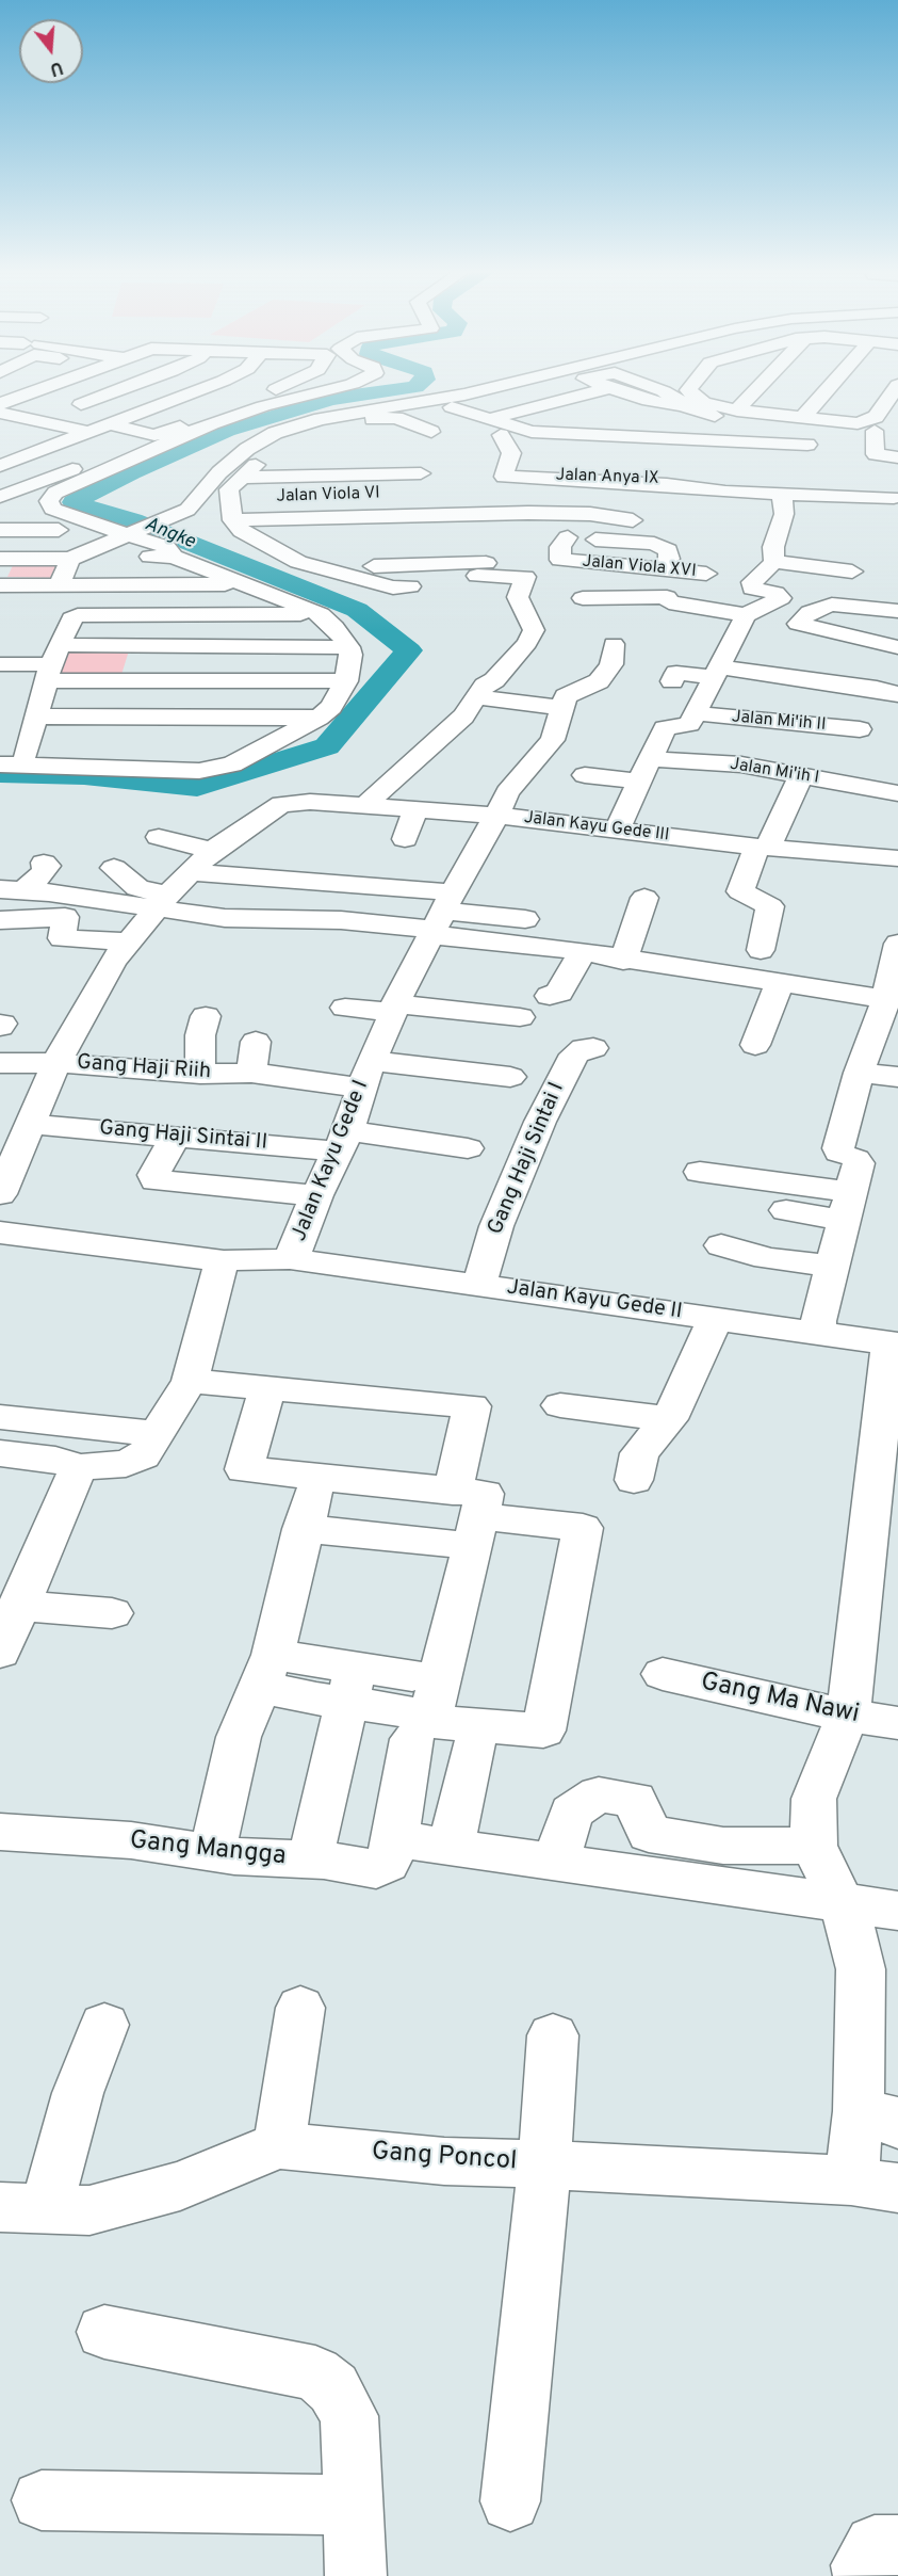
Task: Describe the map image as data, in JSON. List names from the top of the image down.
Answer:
{
  "streets": {
    "street": [
      "Jalan Anya IX",
      "Jalan Viola VI",
      "Jalan Viola XVI",
      "Jalan Mi'ih II",
      "Jalan Mi'ih I",
      "Jalan Kayu Gede III",
      "Gang Haji Riih",
      "Gang Haji Sintai II",
      "Gang Haji Sintai I",
      "Jalan Kayu Gede I",
      "Jalan Kayu Gede II",
      "Gang Ma Nawi",
      "Gang Mangga",
      "Gang Poncol"
    ]
  },
  "crossings": [
    ["Jalan Kayu Gede III", "Gang Haji Riih"],
    ["Jalan Kayu Gede III", "Jalan Kayu Gede I"],
    ["Gang Haji Riih", "Jalan Kayu Gede I"],
    ["Gang Haji Sintai II", "Jalan Kayu Gede I"],
    ["Gang Haji Sintai I", "Jalan Kayu Gede II"],
    ["Jalan Kayu Gede I", "Jalan Kayu Gede II"]
  ],
  "water": ["Angke"],
  "north": "bottom"
}
